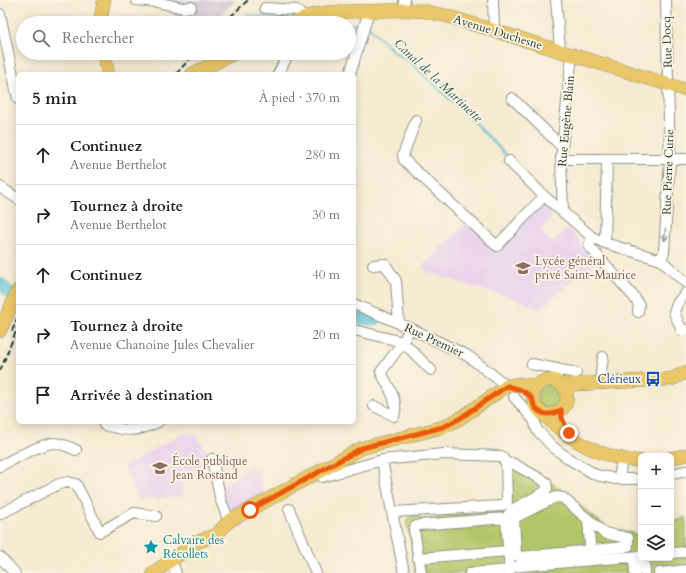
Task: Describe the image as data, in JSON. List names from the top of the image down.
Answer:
{
  "streets": {
    "main road": ["Avenue Duchesne"],
    "street": [
      "Rue Docq",
      "Rue Eugène Blain",
      "Rue Pierre Curie",
      "Rue Premier"
    ]
  },
  "crossings": [
    ["Avenue Duchesne", "Rue Docq"],
    ["Avenue Duchesne", "Rue Eugène Blain"],
    ["Avenue Duchesne", "Rue Pierre Curie"],
    ["Rue Docq", "Rue Pierre Curie"]
  ],
  "water": ["Canal de la Martinette"],
  "places": {
    "school or university": ["Lycée général privé Saint-Maurice", "École publique Jean Rostand"],
    "bus stop": ["Clérieux"],
    "place": ["Calvaire des Récollets"]
  },
  "page": {
    "search": "Rechercher",
    "heading": ["5 min", "À pied · 370 m"],
    "list": [
      ["Continuez", "Avenue Berthelot", "280 m"],
      ["Tournez à droite", "Avenue Berthelot", "30 m"],
      ["Continuez", "40 m"],
      ["Tournez à droite", "Avenue Chanoine Jules Chevalier", "20 m"],
      "Arrivée à destination"
    ],
    "map_buttons": ["+", "−"]
  }
}
